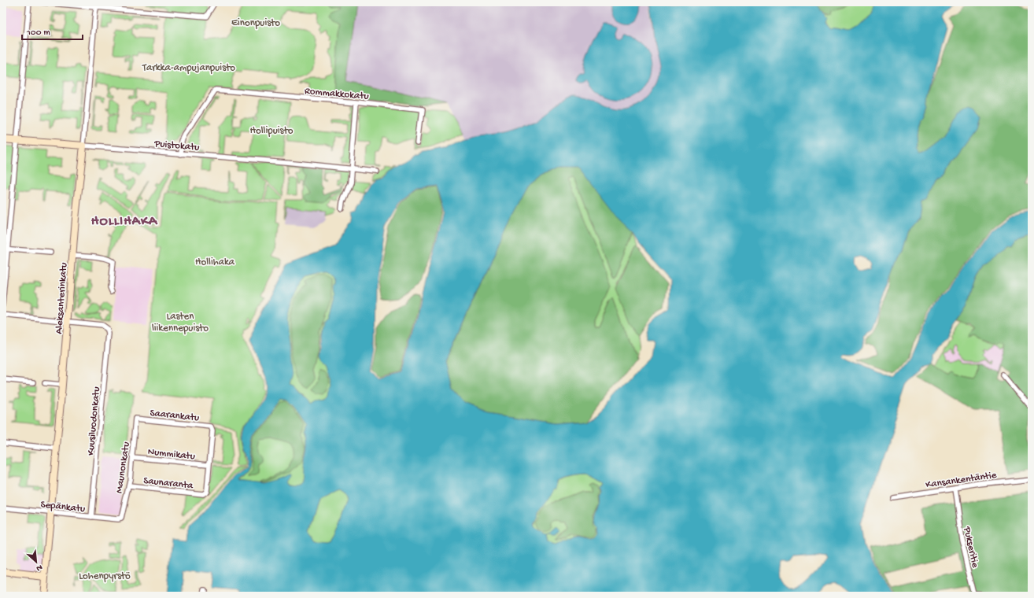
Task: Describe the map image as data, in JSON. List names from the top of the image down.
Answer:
{
  "streets": {
    "main road": ["Puistokatu", "Aleksanterinkatu"],
    "street": [
      "Rommakkokatu",
      "Saarankatu",
      "Kuusiluodonkatu",
      "Nummikatu",
      "Maunonkatu",
      "Kansankentäntie",
      "Saunaranta",
      "Sepänkatu",
      "Pukseritie"
    ]
  },
  "crossings": [
    ["Rommakkokatu", "Puistokatu"],
    ["Puistokatu", "Aleksanterinkatu"],
    ["Aleksanterinkatu", "Kuusiluodonkatu"],
    ["Aleksanterinkatu", "Sepänkatu"],
    ["Saarankatu", "Nummikatu"],
    ["Saarankatu", "Maunonkatu"],
    ["Saarankatu", "Saunaranta"],
    ["Kuusiluodonkatu", "Sepänkatu"],
    ["Nummikatu", "Maunonkatu"],
    ["Nummikatu", "Saunaranta"],
    ["Maunonkatu", "Saunaranta"],
    ["Maunonkatu", "Sepänkatu"],
    ["Kansankentäntie", "Pukseritie"]
  ],
  "districts": ["HOLLIHAKA"],
  "parks": [
    "Einonpuisto",
    "Tarkka-ampujanpuisto",
    "Hollipuisto",
    "Hollihaka",
    "Lasten liikennepuisto",
    "Lohenpyrstö"
  ],
  "scale_bar": "100 m",
  "north": "bottom right"
}
